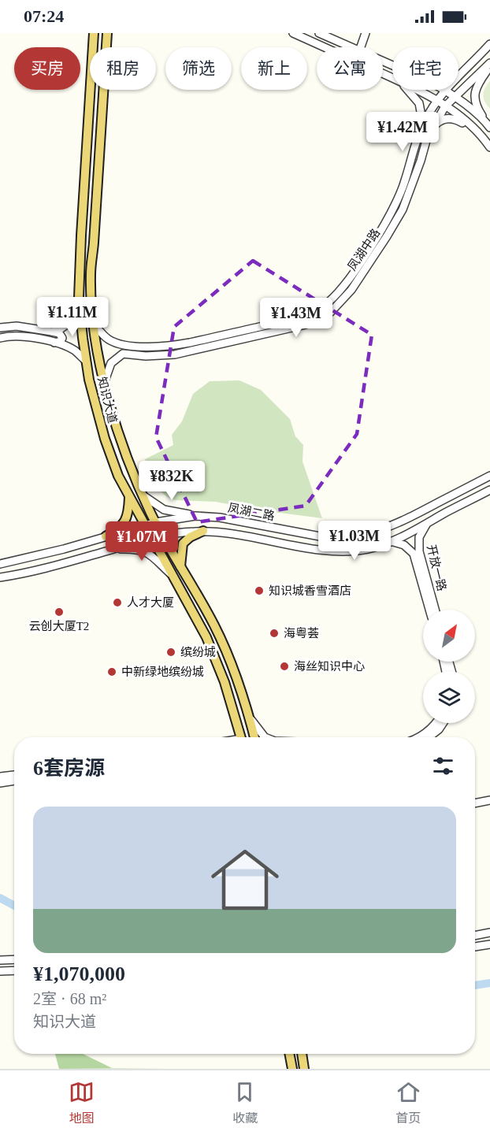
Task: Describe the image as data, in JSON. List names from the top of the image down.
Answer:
{
  "streets": {
    "main road": ["知识大道"],
    "street": ["凤湖中路", "凤湖二路", "开放一路"]
  },
  "crossings": [
    ["凤湖中路", "知识大道"],
    ["知识大道", "凤湖二路"],
    ["凤湖二路", "开放一路"]
  ],
  "places": [
    "知识城香雪酒店",
    "人才大厦",
    "云创大厦T2",
    "海粤荟",
    "缤纷城",
    "海丝知识中心",
    "中新绿地缤纷城"
  ],
  "north": "top right",
  "page": {
    "status": "07:24",
    "chip": [
      "买房",
      "租房",
      "筛选",
      "新上",
      "公寓",
      "住宅"
    ],
    "price": [
      "¥1.42M",
      "¥1.11M",
      "¥1.43M",
      "¥832K",
      "¥1.03M",
      "¥1.07M"
    ],
    "heading": "6套房源",
    "list": [
      {
        "name": "¥1,070,000",
        "note": "2室 · 68 m² · 知识大道"
      }
    ],
    "tabs": ["地图", "收藏", "首页"]
  }
}
